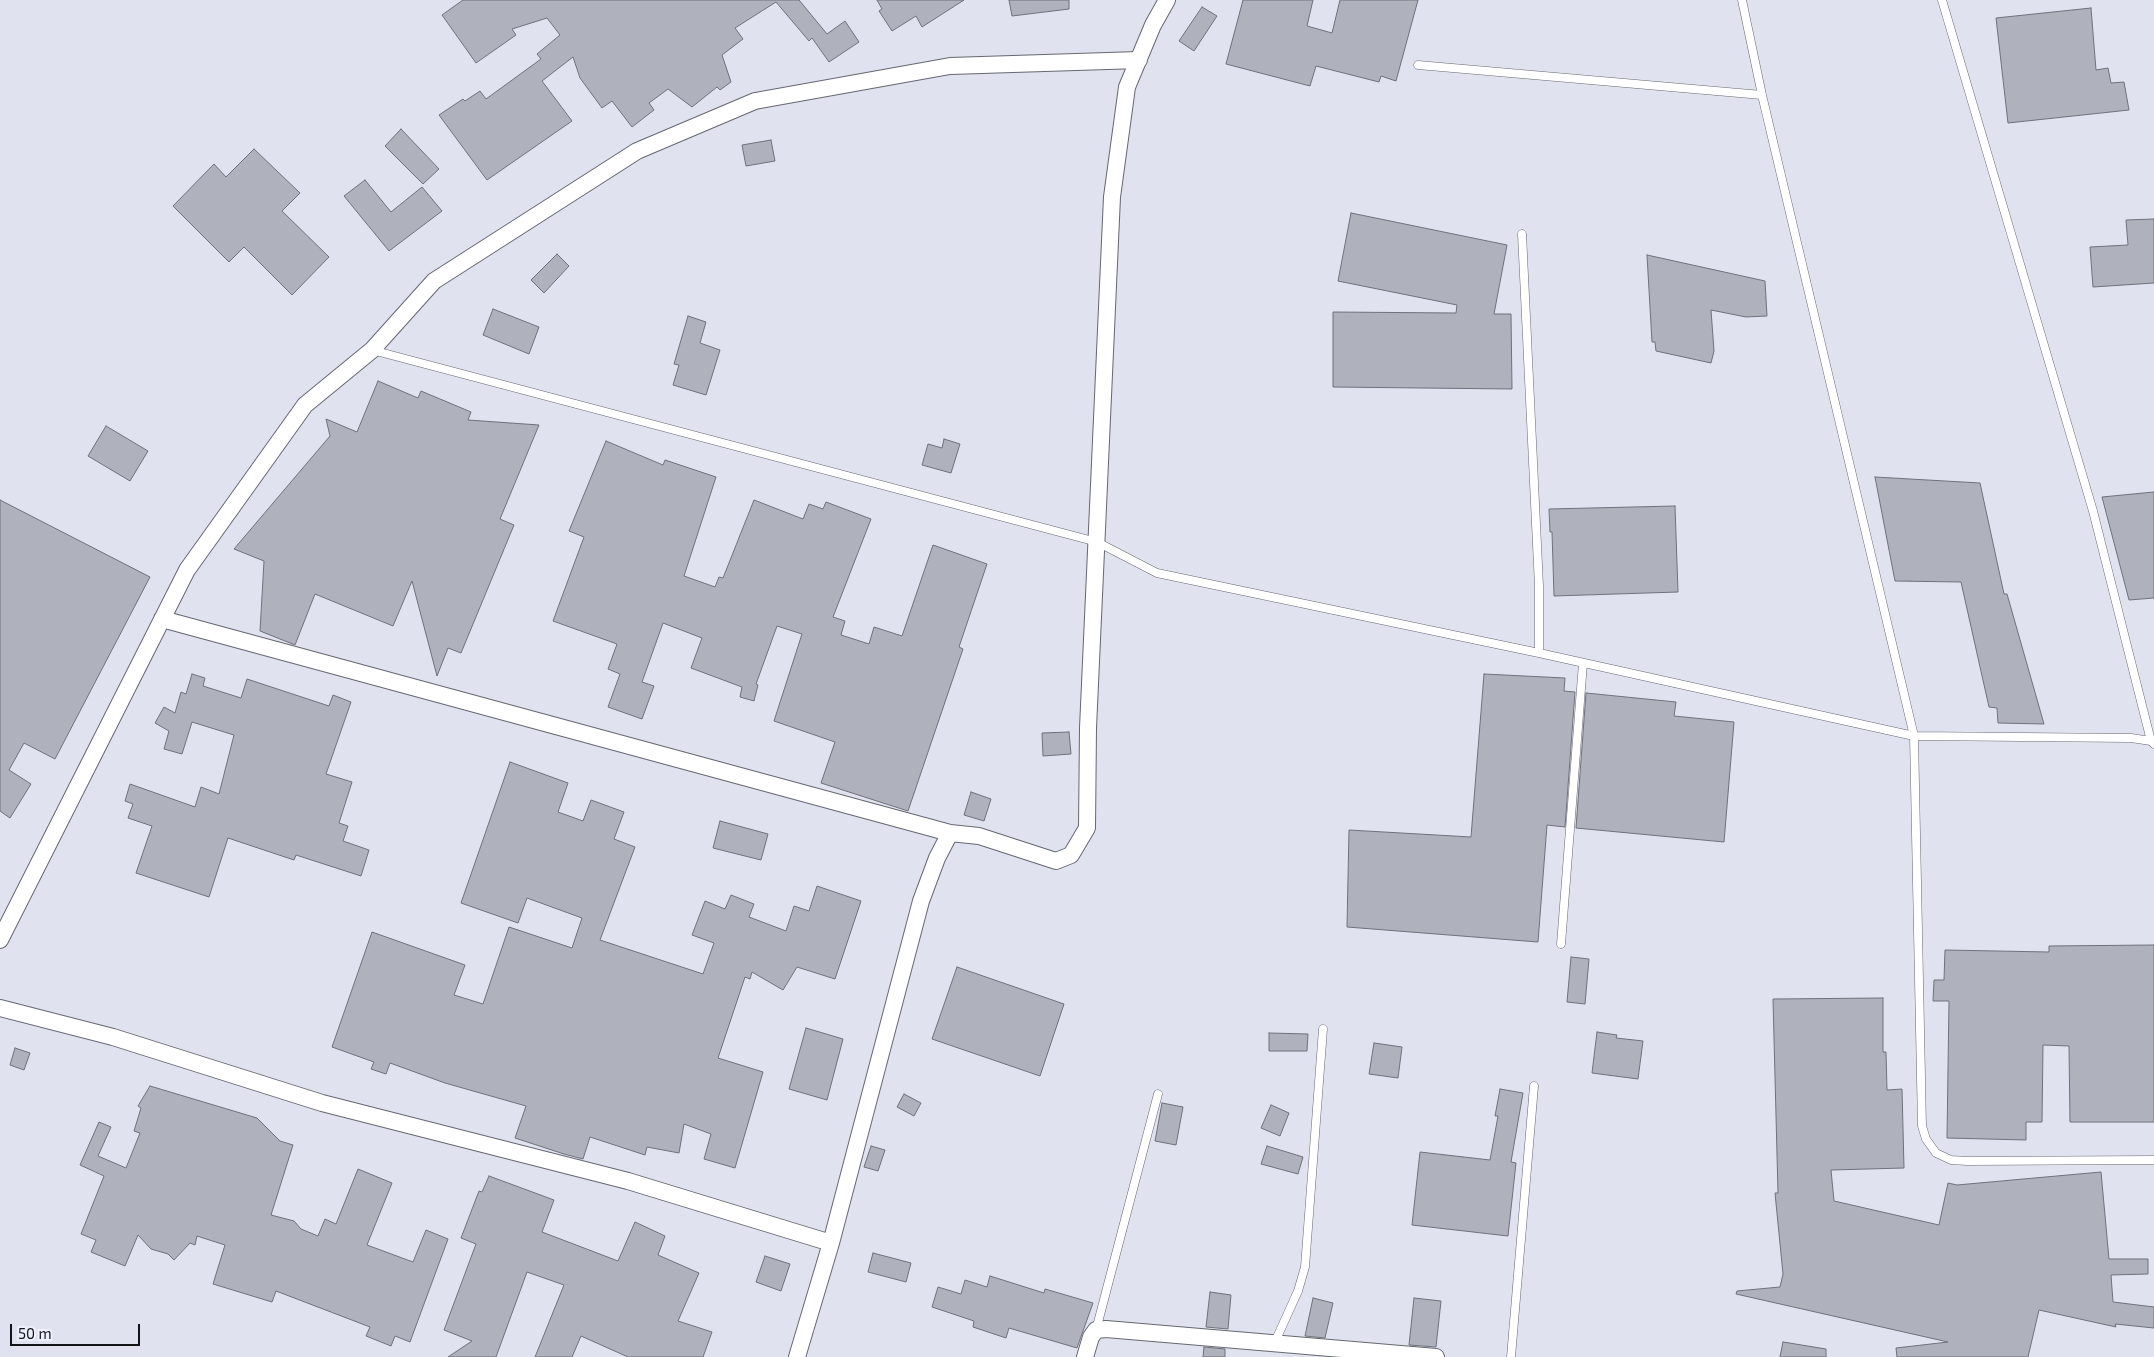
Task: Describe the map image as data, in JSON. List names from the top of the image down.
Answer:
{
  "scale_bar": "50 m"
}
